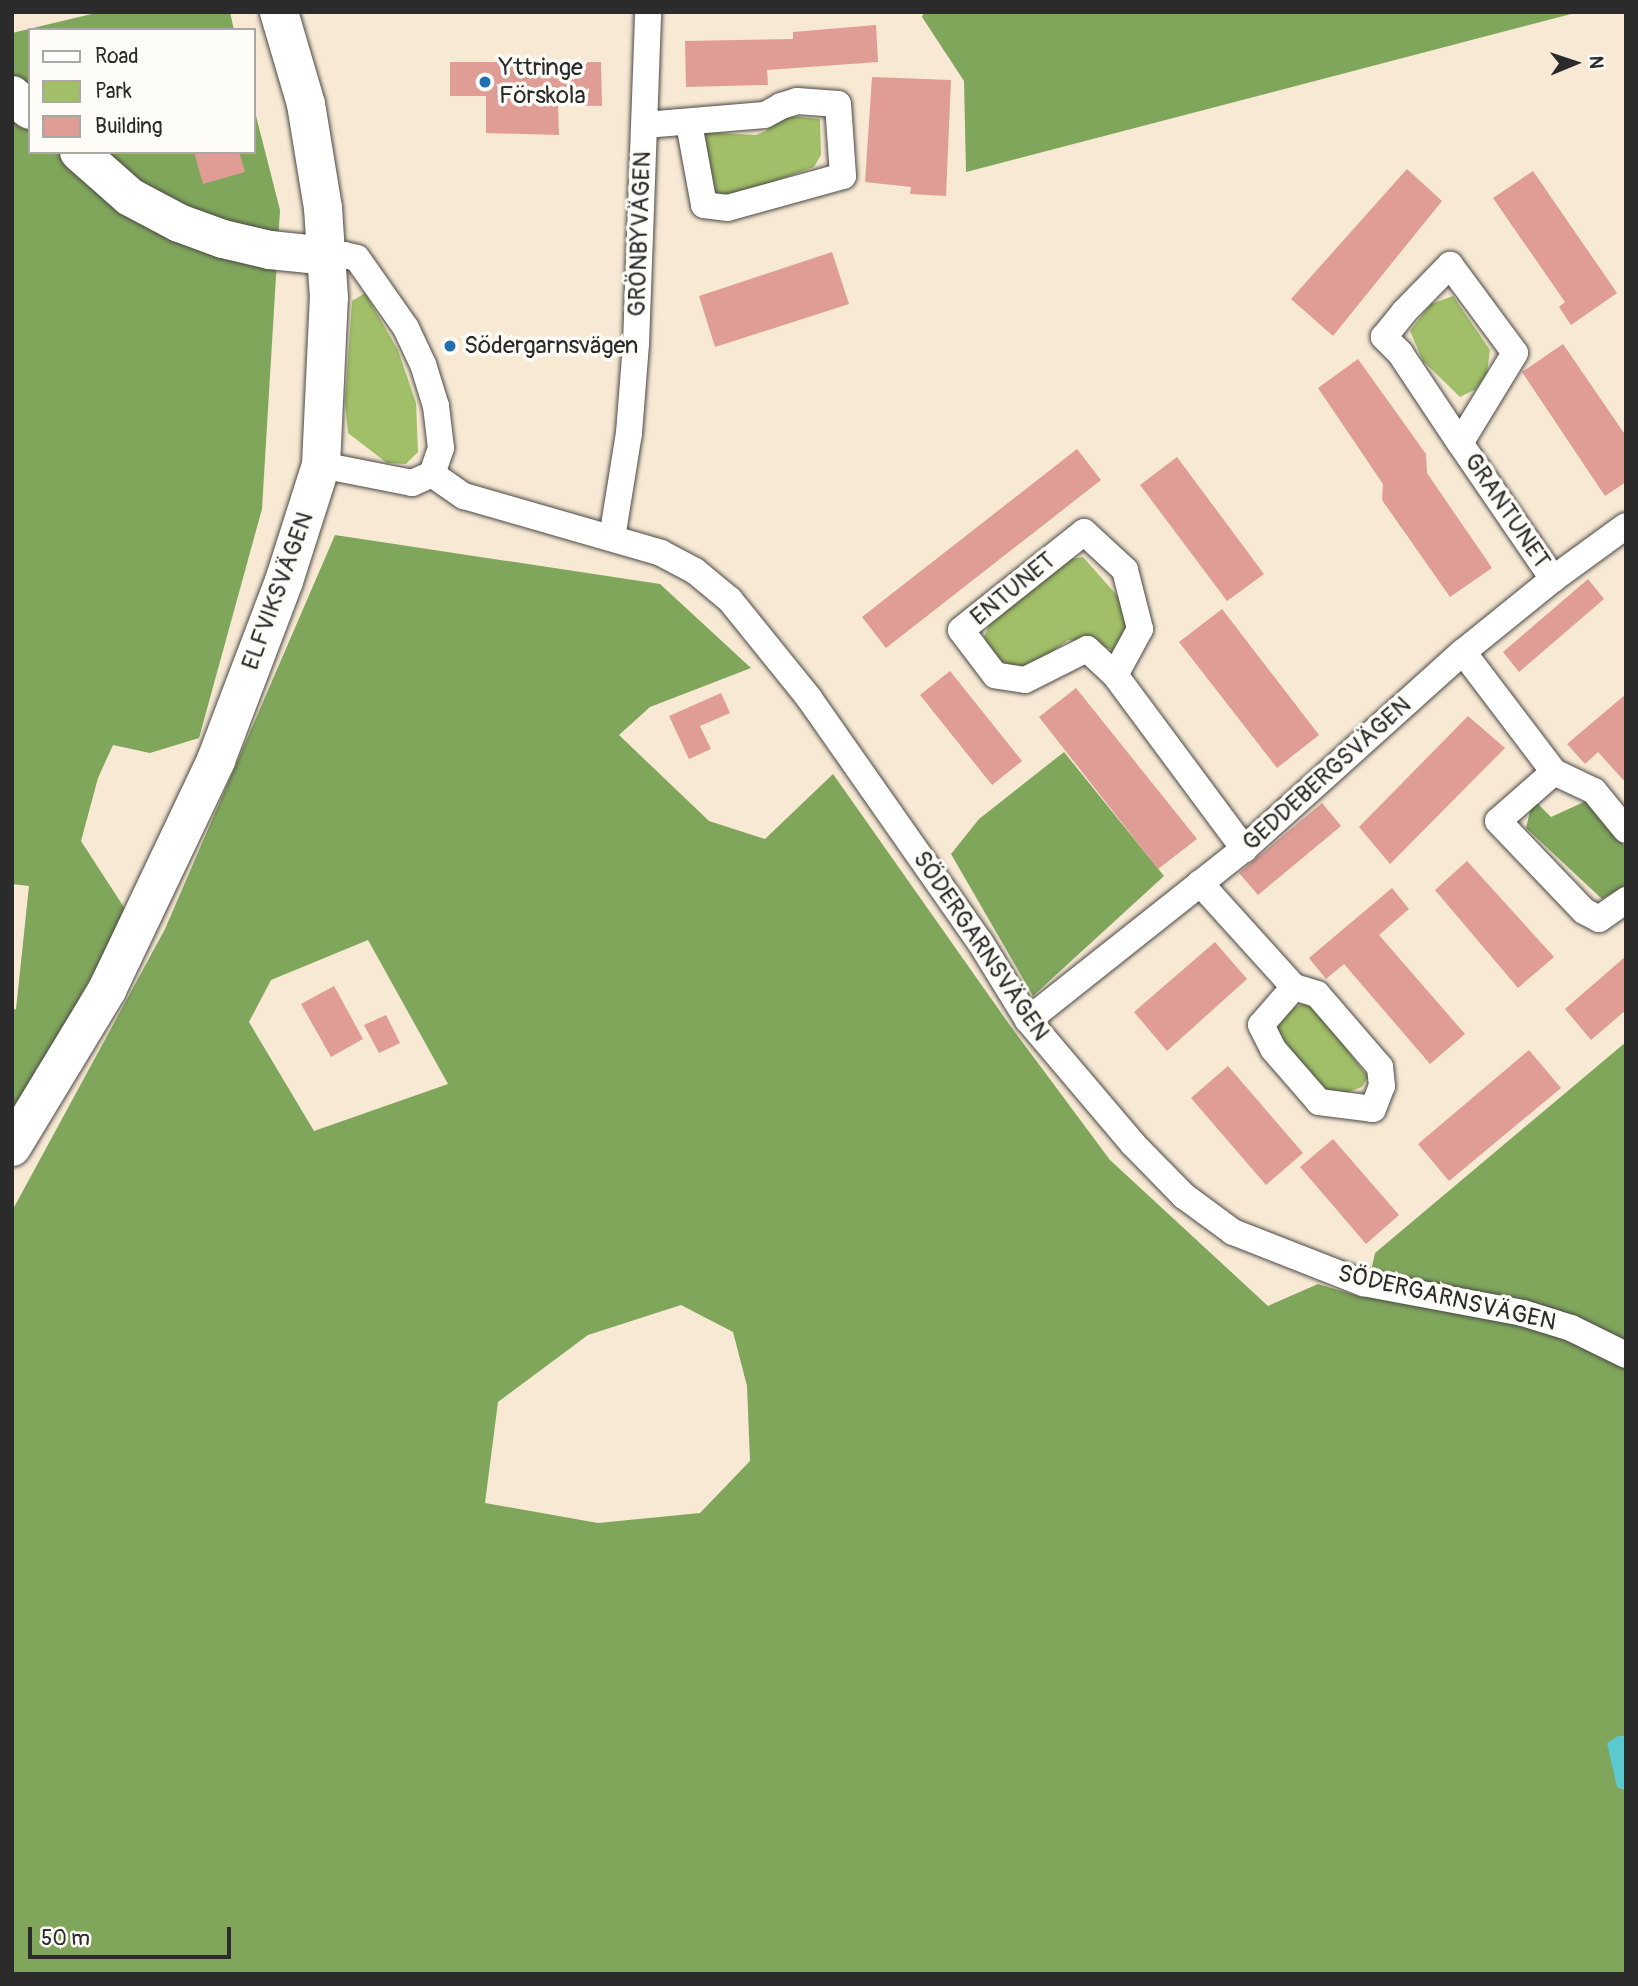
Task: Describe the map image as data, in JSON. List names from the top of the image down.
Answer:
{
  "streets": {
    "street": [
      "GRÖNBYVÄGEN",
      "GRANTUNET",
      "ENTUNET",
      "ELFVIKSVÄGEN",
      "GEDDEBERGSVÄGEN",
      "SÖDERGARNSVÄGEN"
    ]
  },
  "crossings": [
    ["GRÖNBYVÄGEN", "SÖDERGARNSVÄGEN"],
    ["GRANTUNET", "GEDDEBERGSVÄGEN"],
    ["ENTUNET", "GEDDEBERGSVÄGEN"],
    ["GEDDEBERGSVÄGEN", "SÖDERGARNSVÄGEN"]
  ],
  "places": ["Yttringe Förskola", "Södergarnsvägen"],
  "legend": ["Road", "Park", "Building"],
  "scale_bar": "50 m",
  "north": "right"
}
